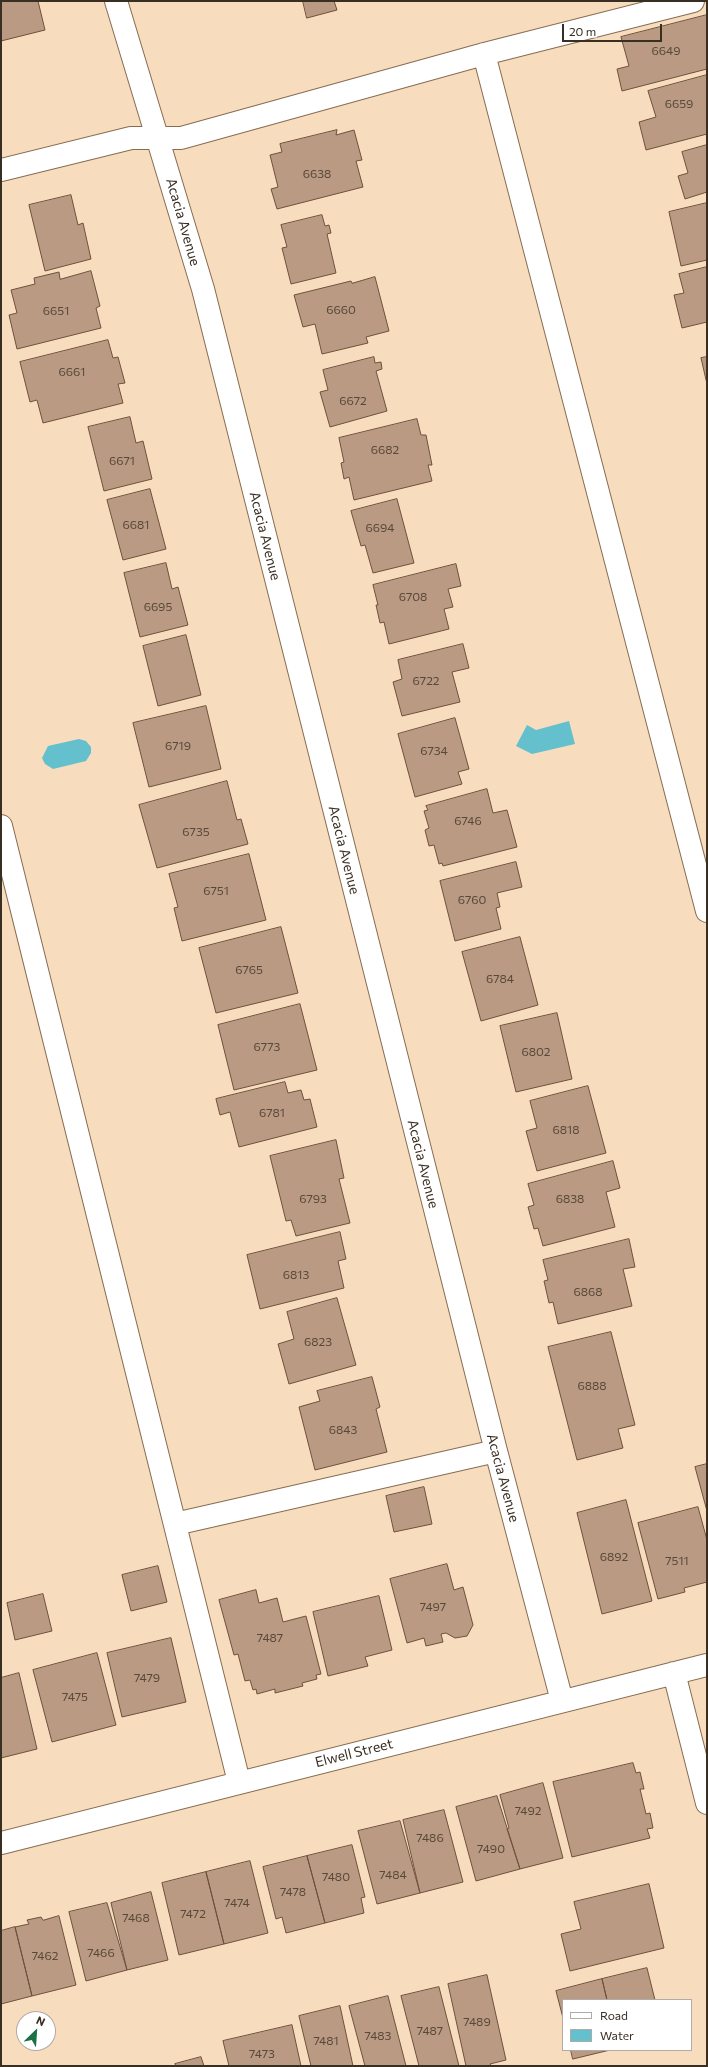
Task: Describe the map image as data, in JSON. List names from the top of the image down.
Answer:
{
  "streets": {
    "street": ["Acacia Avenue", "Elwell Street"]
  },
  "crossings": [
    ["Acacia Avenue", "Elwell Street"]
  ],
  "house_numbers": [
    "6649",
    "6659",
    "6638",
    "6660",
    "6651",
    "6661",
    "6672",
    "6682",
    "6671",
    "6681",
    "6694",
    "6708",
    "6695",
    "6722",
    "6719",
    "6734",
    "6746",
    "6735",
    "6751",
    "6760",
    "6765",
    "6784",
    "6773",
    "6802",
    "6781",
    "6818",
    "6793",
    "6838",
    "6813",
    "6868",
    "6823",
    "6888",
    "6843",
    "6892",
    "7511",
    "7497",
    "7487",
    "7479",
    "7475",
    "7492",
    "7486",
    "7490",
    "7484",
    "7480",
    "7478",
    "7474",
    "7472",
    "7468",
    "7466",
    "7462",
    "7489",
    "7487",
    "7483",
    "7481",
    "7473"
  ],
  "legend": ["Road", "Water"],
  "scale_bar": "20 m",
  "north": "top right"
}
